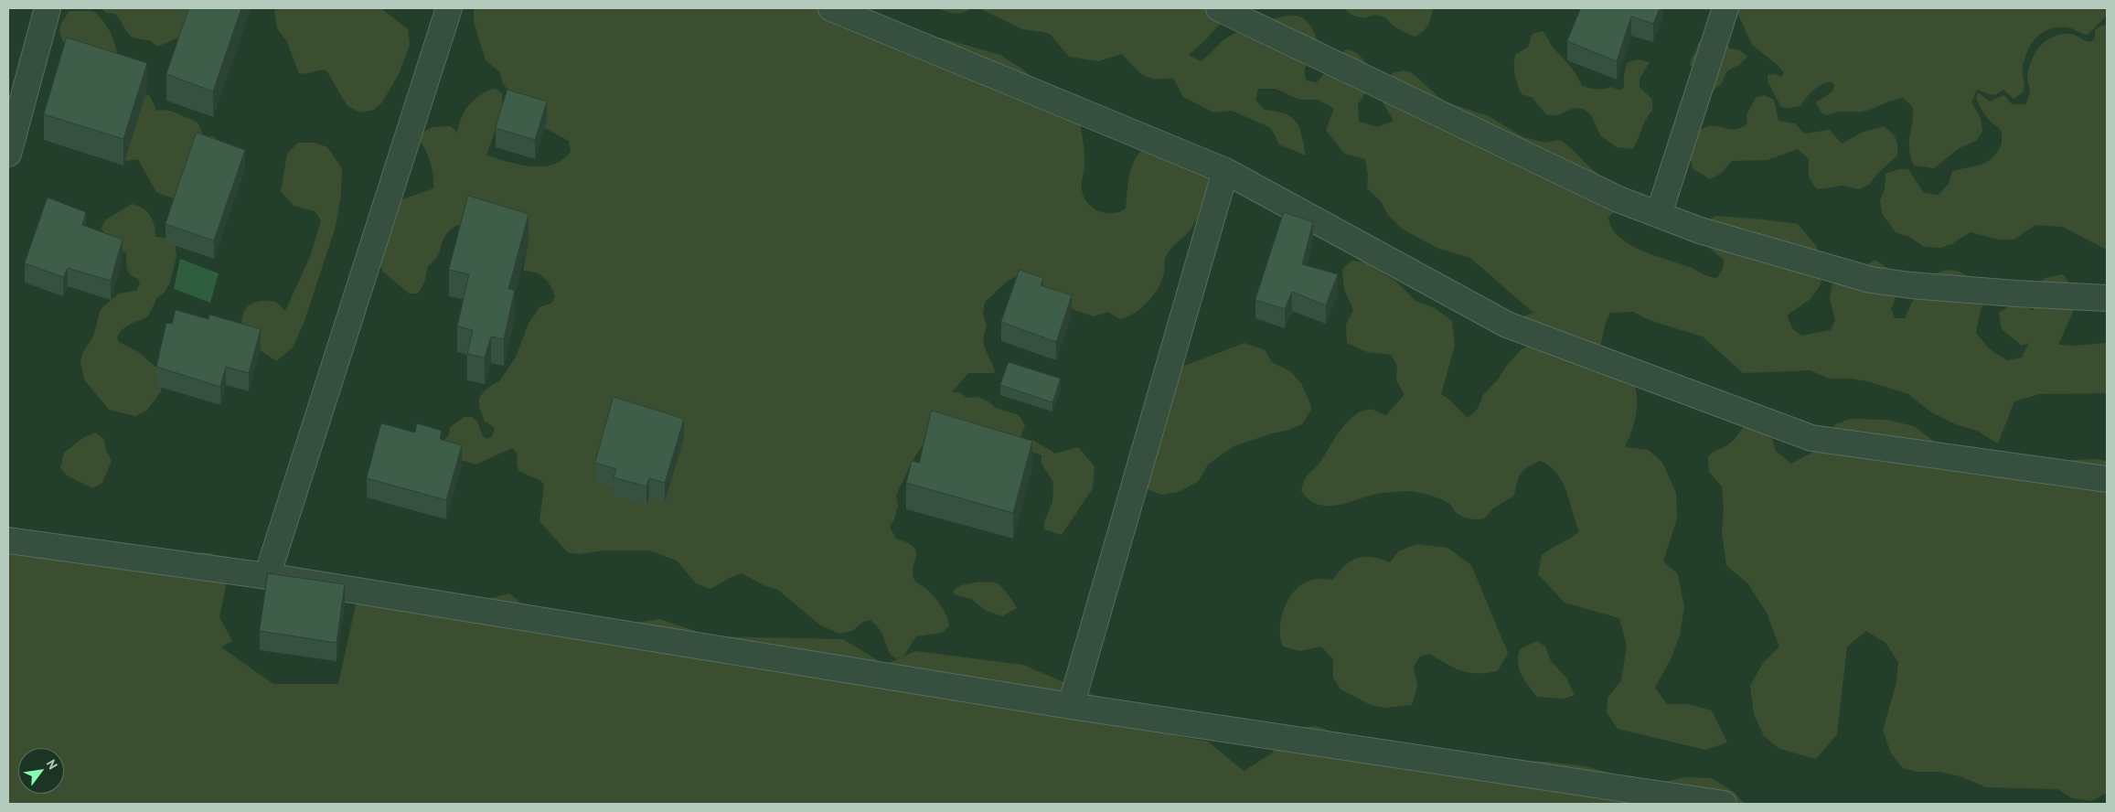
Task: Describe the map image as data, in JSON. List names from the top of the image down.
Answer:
{
  "north": "top right"
}
